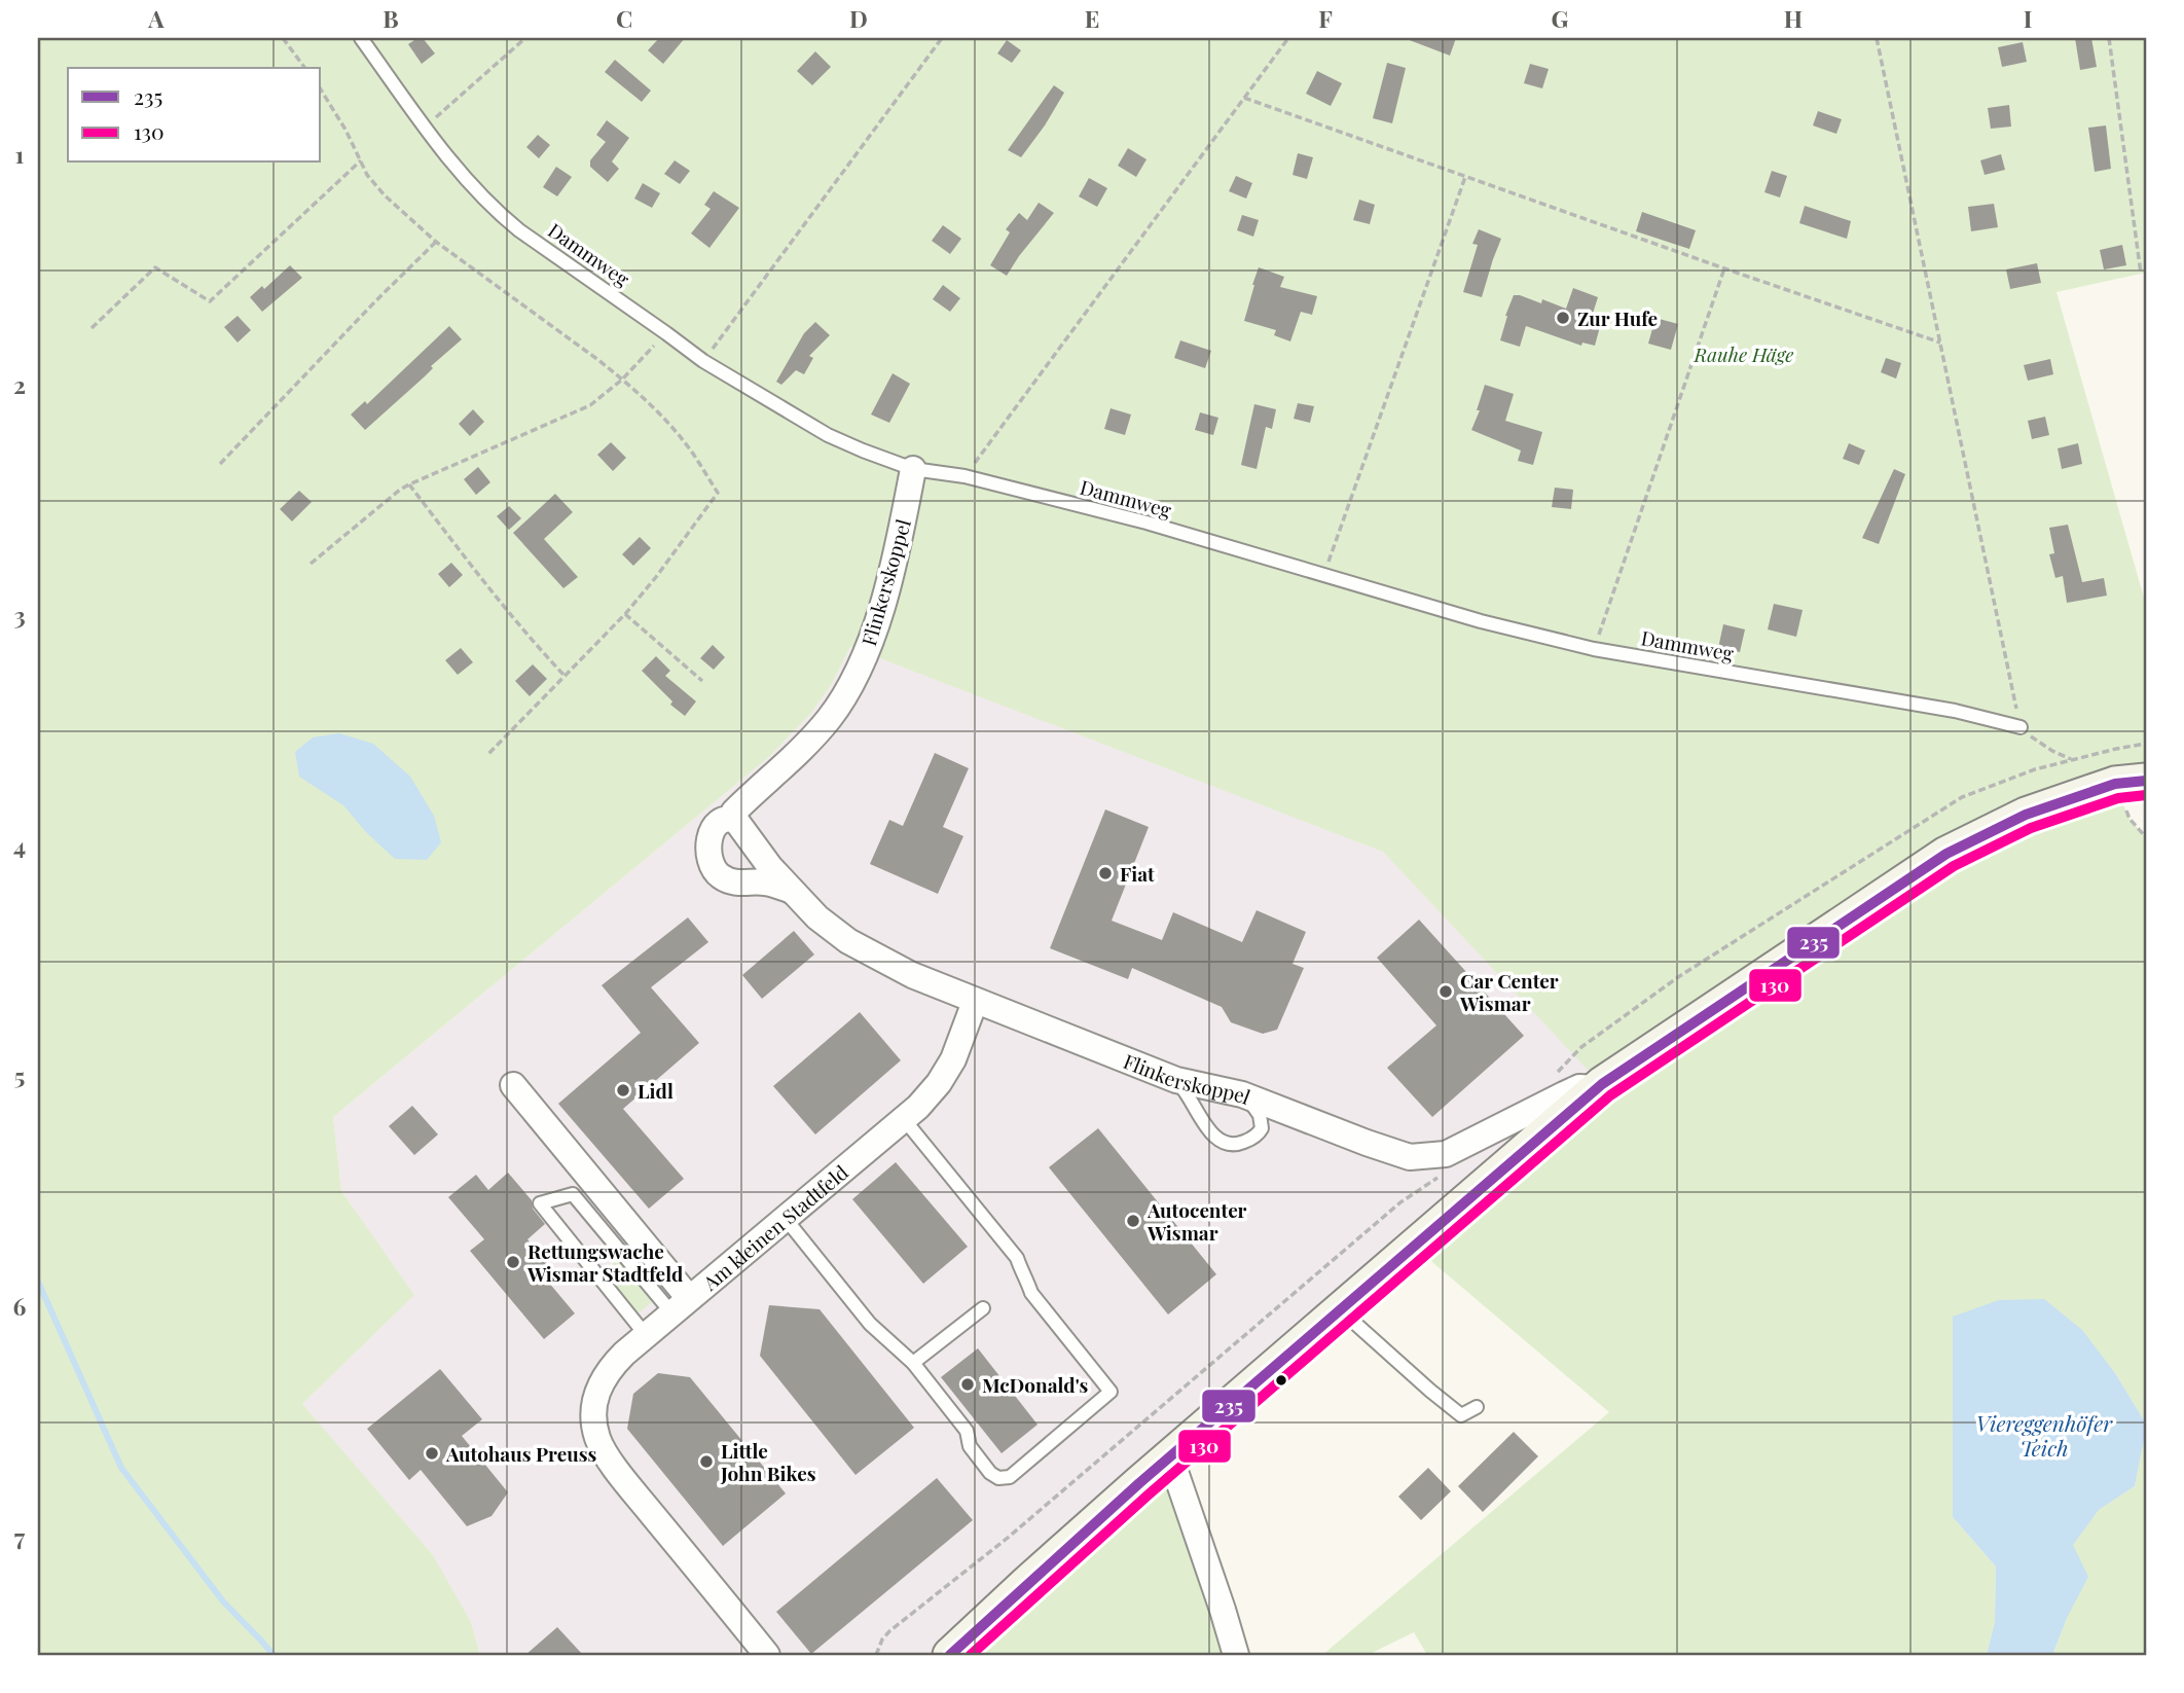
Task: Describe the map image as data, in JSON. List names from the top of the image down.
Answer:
{
  "streets": {
    "street": ["Flinkerskoppel", "Am kleinen Stadtfeld"],
    "lane": ["Dammweg"]
  },
  "crossings": [
    ["Dammweg", "Flinkerskoppel"],
    ["Flinkerskoppel", "Am kleinen Stadtfeld"]
  ],
  "water": ["Viereggenhöfer Teich"],
  "parks": ["Rauhe Häge"],
  "places": [
    "Zur Hufe",
    "Fiat",
    "Car Center Wismar",
    "Lidl",
    "Autocenter Wismar",
    "Rettungswache Wismar Stadtfeld",
    "McDonald's",
    "Autohaus Preuss",
    "Little John Bikes"
  ],
  "lines": ["transit line 235", "transit line 130"],
  "legend": ["235", "130"],
  "grid": {
    "columns": [
      "A",
      "B",
      "C",
      "D",
      "E",
      "F",
      "G",
      "H",
      "I"
    ],
    "rows": [
      "1",
      "2",
      "3",
      "4",
      "5",
      "6",
      "7"
    ]
  }
}
